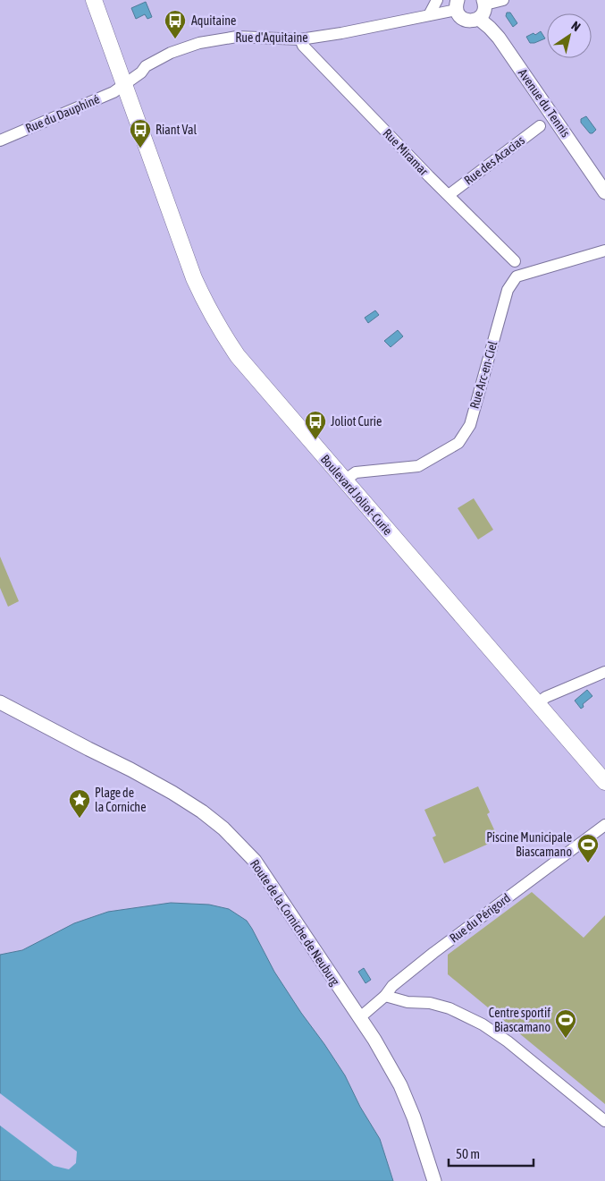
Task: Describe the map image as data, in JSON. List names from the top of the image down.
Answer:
{
  "streets": {
    "main road": ["Boulevard Joliot-Curie"],
    "street": [
      "Rue d'Aquitaine",
      "Avenue du Tennis",
      "Rue du Dauphiné",
      "Rue Miramar",
      "Rue des Acacias",
      "Rue Arc-en-Ciel",
      "Rue du Périgord",
      "Route de la Corniche de Neuburg"
    ]
  },
  "crossings": [
    ["Rue d'Aquitaine", "Rue du Dauphiné"],
    ["Rue d'Aquitaine", "Rue Miramar"],
    ["Rue d'Aquitaine", "Boulevard Joliot-Curie"],
    ["Rue du Dauphiné", "Boulevard Joliot-Curie"],
    ["Rue Miramar", "Rue des Acacias"],
    ["Rue Arc-en-Ciel", "Boulevard Joliot-Curie"],
    ["Rue du Périgord", "Route de la Corniche de Neuburg"]
  ],
  "places": {
    "bus stop": ["Aquitaine", "Riant Val", "Joliot Curie"],
    "place": ["Plage de la Corniche"],
    "sports": ["Piscine Municipale Biascamano", "Centre sportif Biascamano"]
  },
  "scale_bar": "50 m",
  "north": "top right"
}
